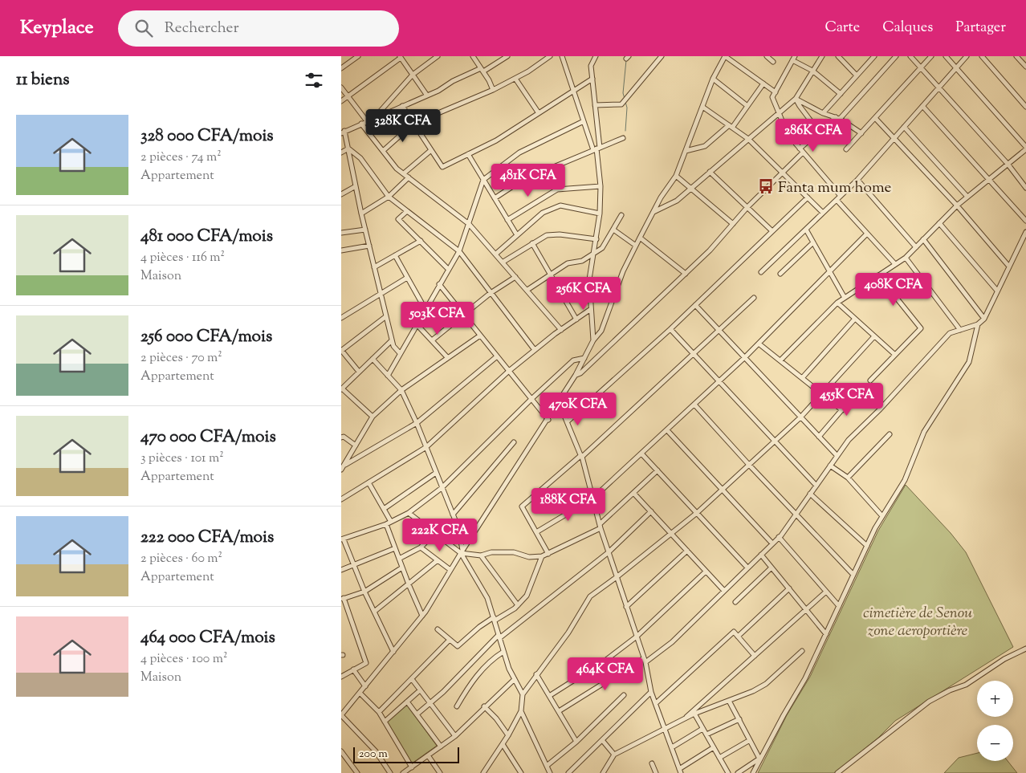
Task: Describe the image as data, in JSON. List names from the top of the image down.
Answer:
{
  "parks": ["cimetière de Senou zone aeroportière"],
  "places": {
    "bus stop": ["Fanta mum home"]
  },
  "scale_bar": "200 m",
  "page": {
    "header": "Keyplace",
    "search": "Rechercher",
    "nav": ["Carte", "Calques", "Partager"],
    "heading": "11 biens",
    "list": [
      {
        "name": "328 000 CFA/mois",
        "note": "2 pièces · 74 m² · Appartement"
      },
      {
        "name": "481 000 CFA/mois",
        "note": "4 pièces · 116 m² · Maison"
      },
      {
        "name": "256 000 CFA/mois",
        "note": "2 pièces · 70 m² · Appartement"
      },
      {
        "name": "470 000 CFA/mois",
        "note": "3 pièces · 101 m² · Appartement"
      },
      {
        "name": "222 000 CFA/mois",
        "note": "2 pièces · 60 m² · Appartement"
      },
      {
        "name": "464 000 CFA/mois",
        "note": "4 pièces · 100 m² · Maison"
      }
    ],
    "price": [
      "328K CFA",
      "286K CFA",
      "481K CFA",
      "408K CFA",
      "256K CFA",
      "503K CFA",
      "455K CFA",
      "470K CFA",
      "188K CFA",
      "222K CFA",
      "464K CFA"
    ],
    "map_buttons": ["+", "−"],
    "scale": "200 m"
  }
}
